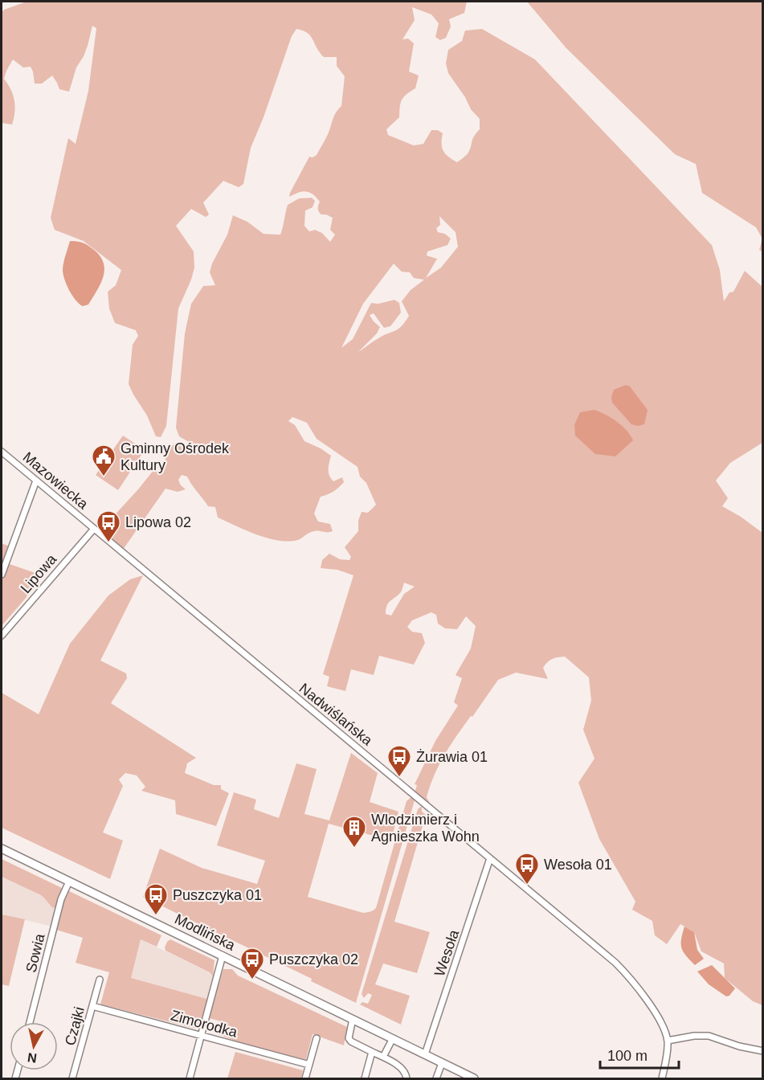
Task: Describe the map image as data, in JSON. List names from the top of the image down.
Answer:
{
  "streets": {
    "main road": ["Modlińska"],
    "street": [
      "Mazowiecka",
      "Lipowa",
      "Nadwiślańska",
      "Sowia",
      "Wesoła",
      "Zimorodka",
      "Czajki"
    ]
  },
  "crossings": [
    ["Mazowiecka", "Lipowa"],
    ["Mazowiecka", "Nadwiślańska"],
    ["Lipowa", "Nadwiślańska"],
    ["Nadwiślańska", "Wesoła"],
    ["Modlińska", "Sowia"],
    ["Modlińska", "Wesoła"],
    ["Zimorodka", "Czajki"]
  ],
  "places": {
    "public building": ["Gminny Ośrodek Kultury"],
    "bus stop": [
      "Lipowa 02",
      "Żurawia 01",
      "Wesoła 01",
      "Puszczyka 01",
      "Puszczyka 02"
    ],
    "building": ["Wlodzimierz i Agnieszka Wohn"]
  },
  "scale_bar": "100 m",
  "north": "bottom"
}
